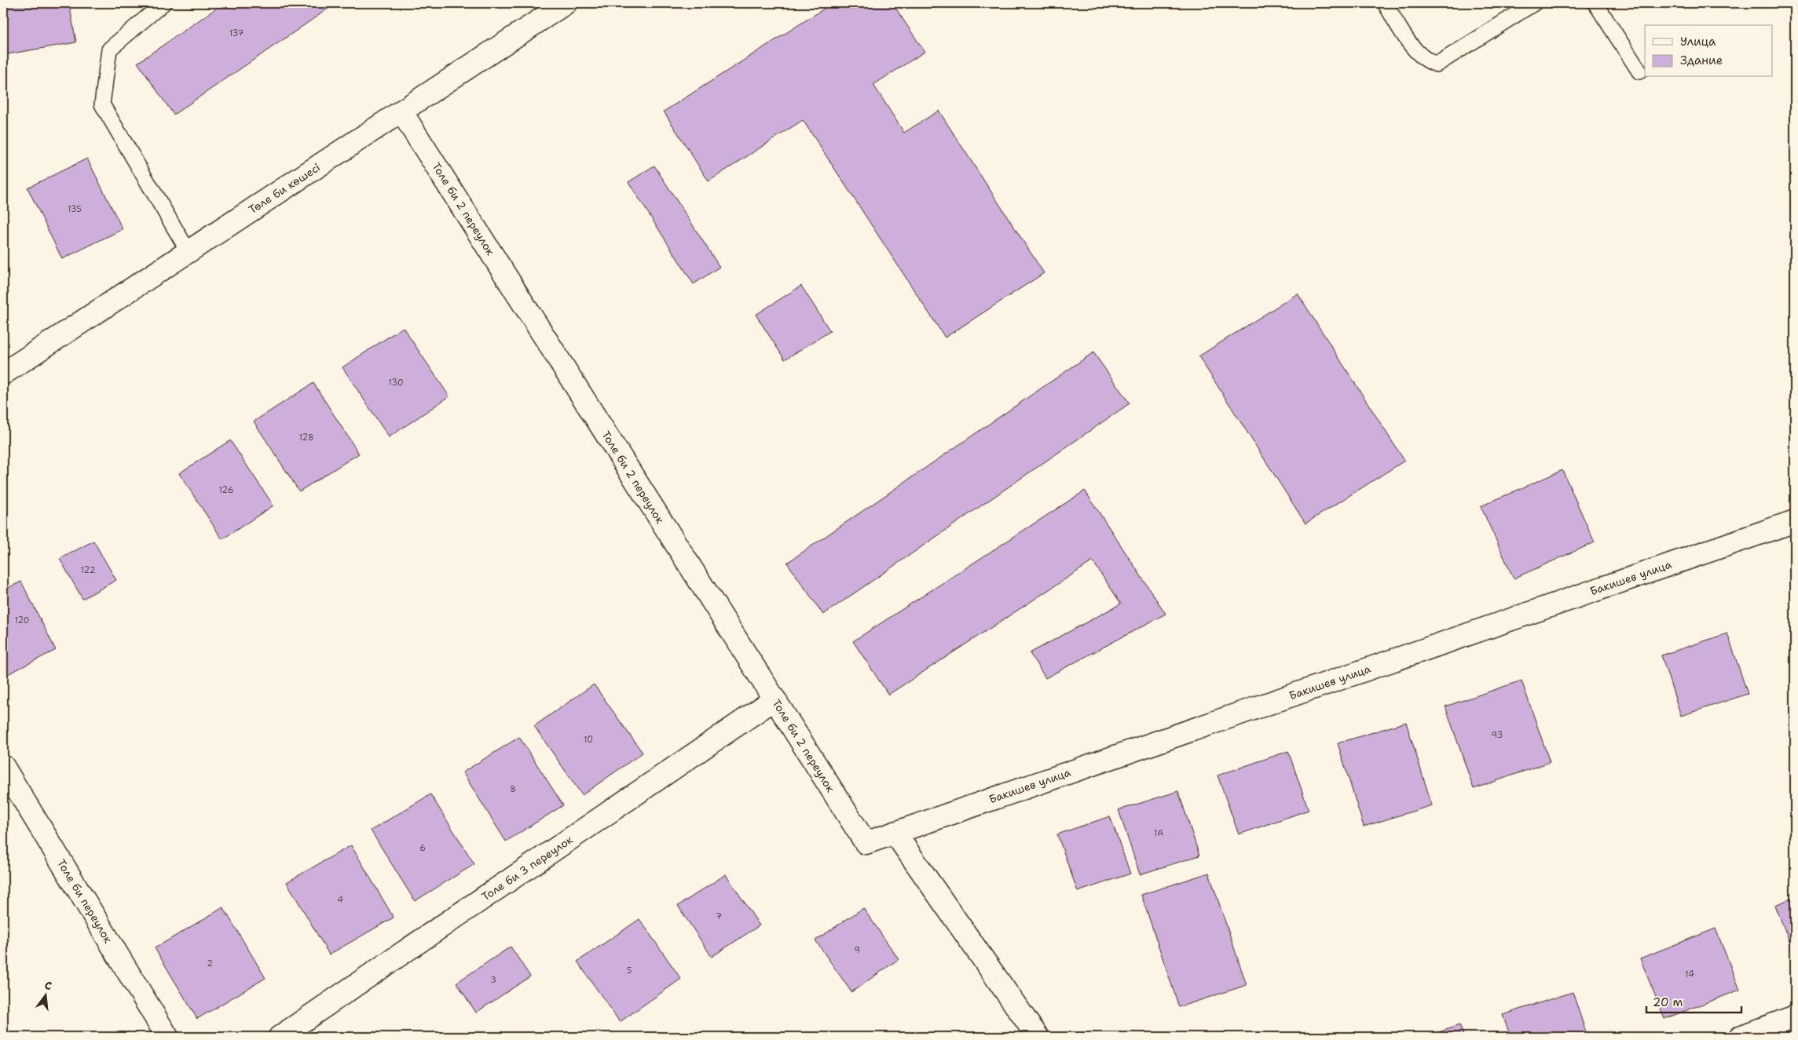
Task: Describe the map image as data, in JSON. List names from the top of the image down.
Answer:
{
  "streets": {
    "street": [
      "Төле би көшесі",
      "Толе би 2 переулок",
      "Бакишев улица",
      "Толе би 3 переулок",
      "Толе би переулок"
    ]
  },
  "crossings": [
    ["Төле би көшесі", "Толе би 2 переулок"],
    ["Толе би 2 переулок", "Бакишев улица"],
    ["Толе би 2 переулок", "Толе би 3 переулок"]
  ],
  "house_numbers": [
    "137",
    "135",
    "130",
    "128",
    "126",
    "122",
    "120",
    "93",
    "10",
    "8",
    "1А",
    "6",
    "4",
    "7",
    "9",
    "2",
    "5",
    "14",
    "3"
  ],
  "legend": ["Улица", "Здание"],
  "scale_bar": "20 m",
  "north": "top"
}
